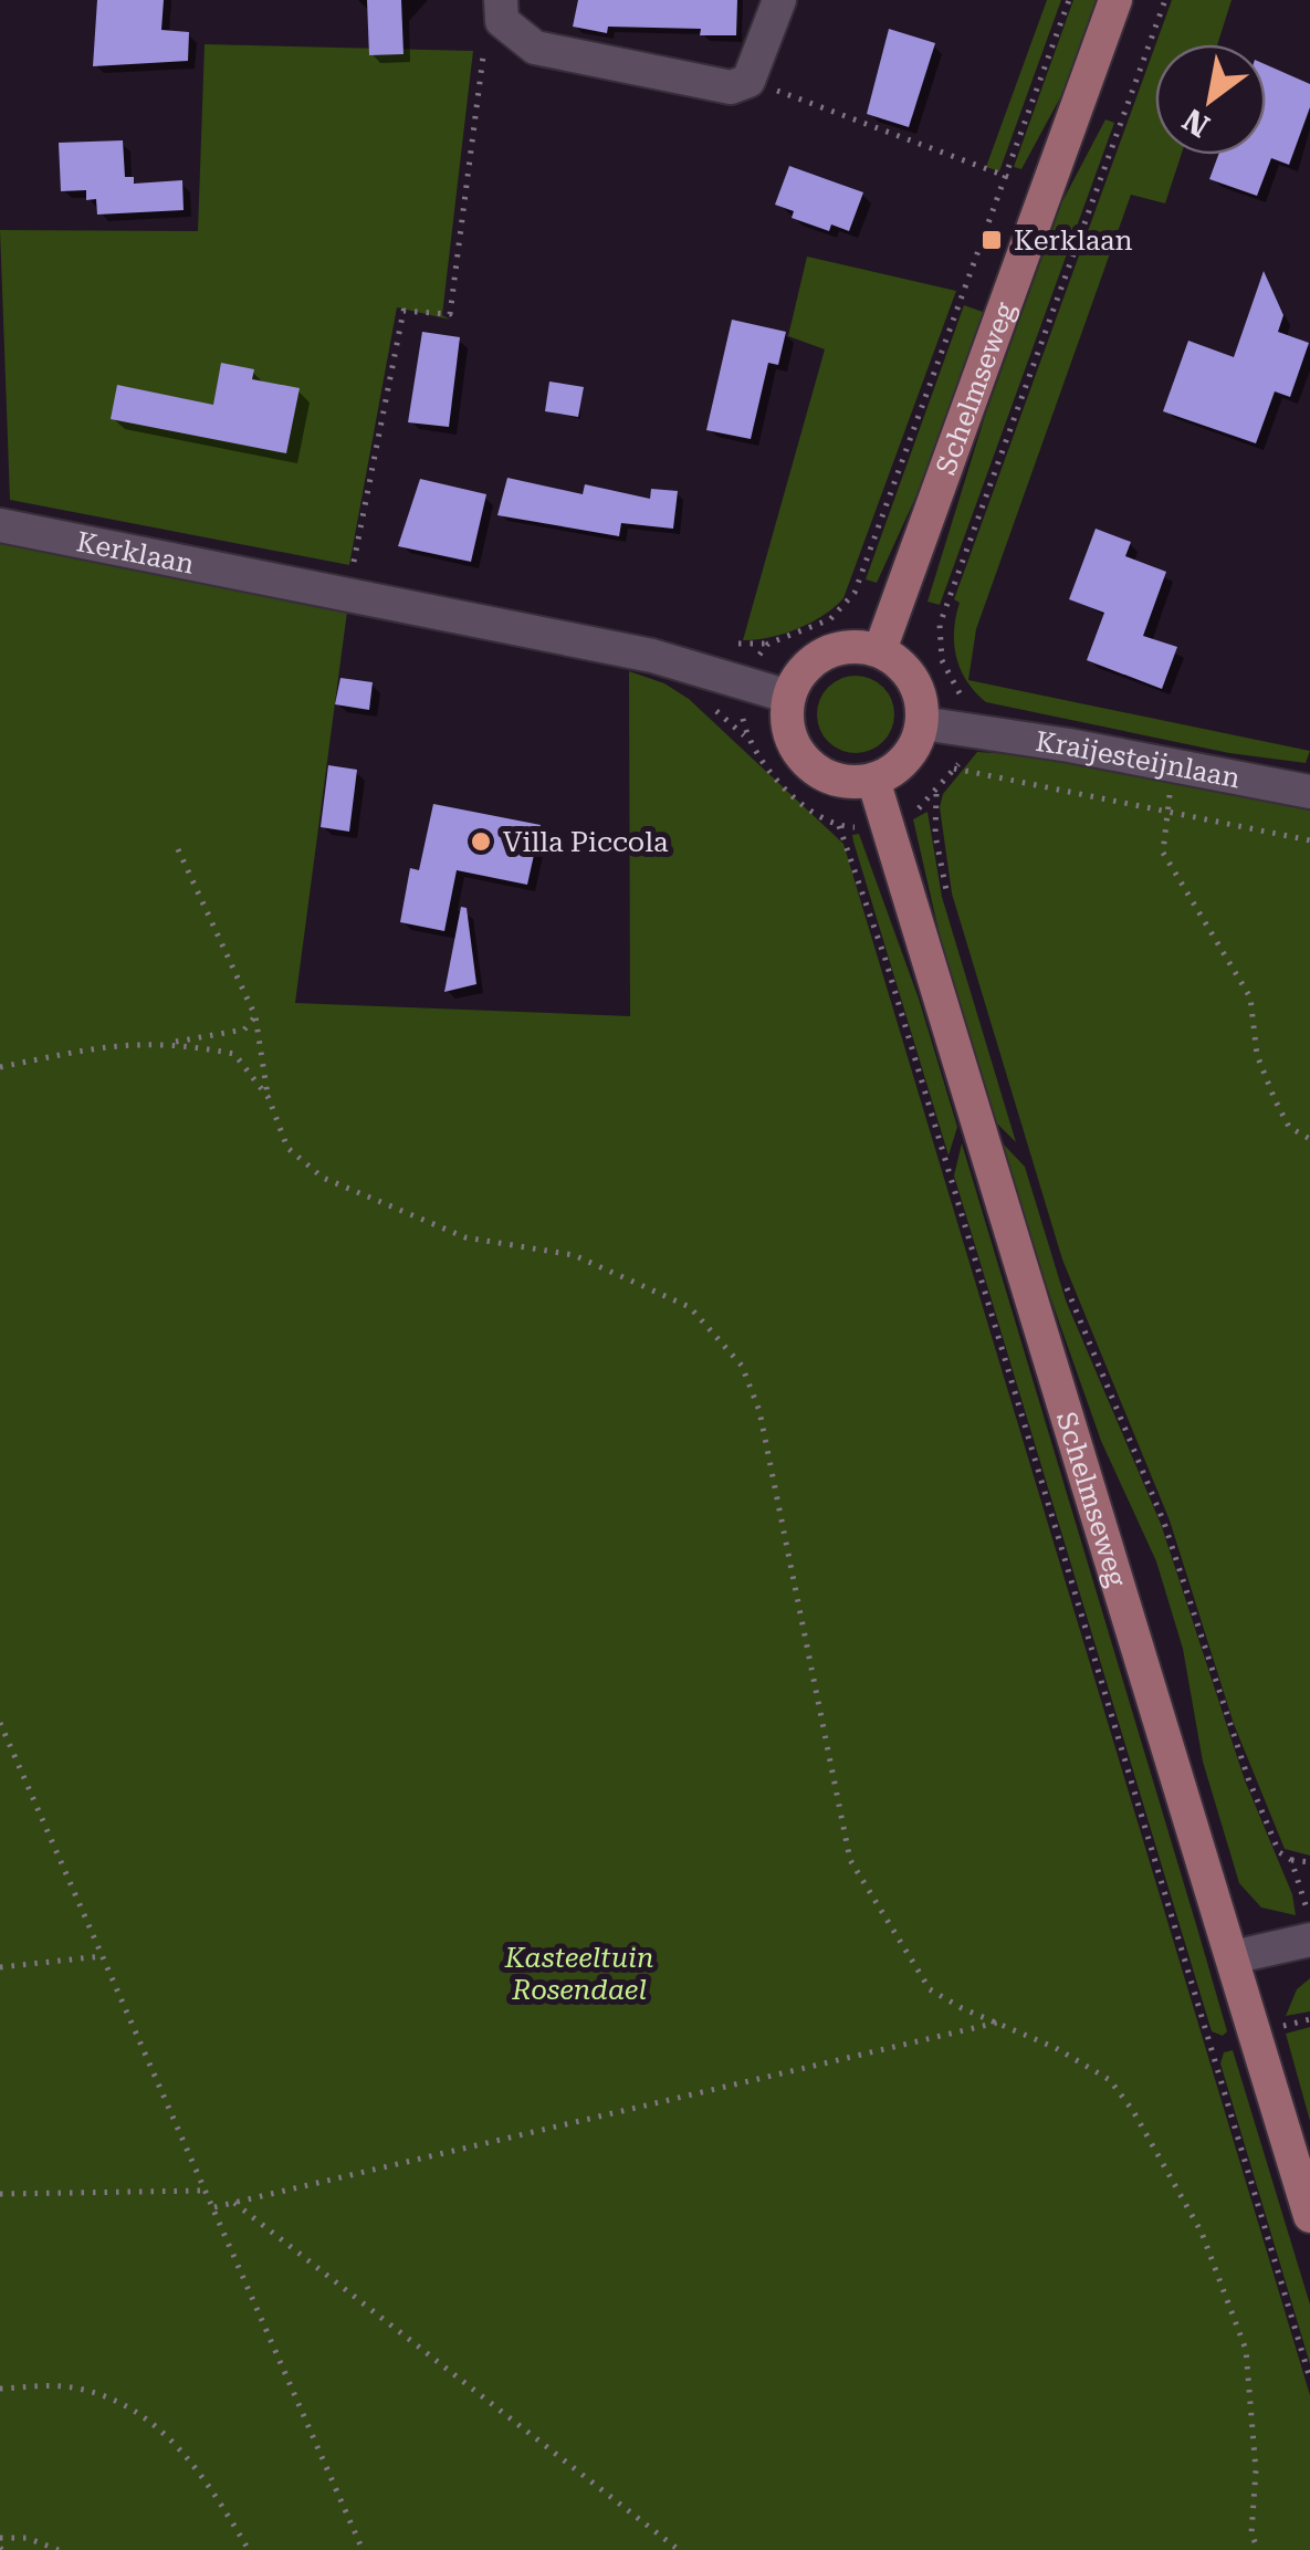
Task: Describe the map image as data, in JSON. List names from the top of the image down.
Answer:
{
  "streets": {
    "main road": ["Schelmseweg"],
    "street": ["Kerklaan", "Kraijesteijnlaan"]
  },
  "crossings": [
    ["Schelmseweg", "Kerklaan"]
  ],
  "parks": ["Kasteeltuin Rosendael"],
  "places": {
    "transit": ["Kerklaan"],
    "other": ["Villa Piccola"]
  },
  "north": "bottom left"
}
